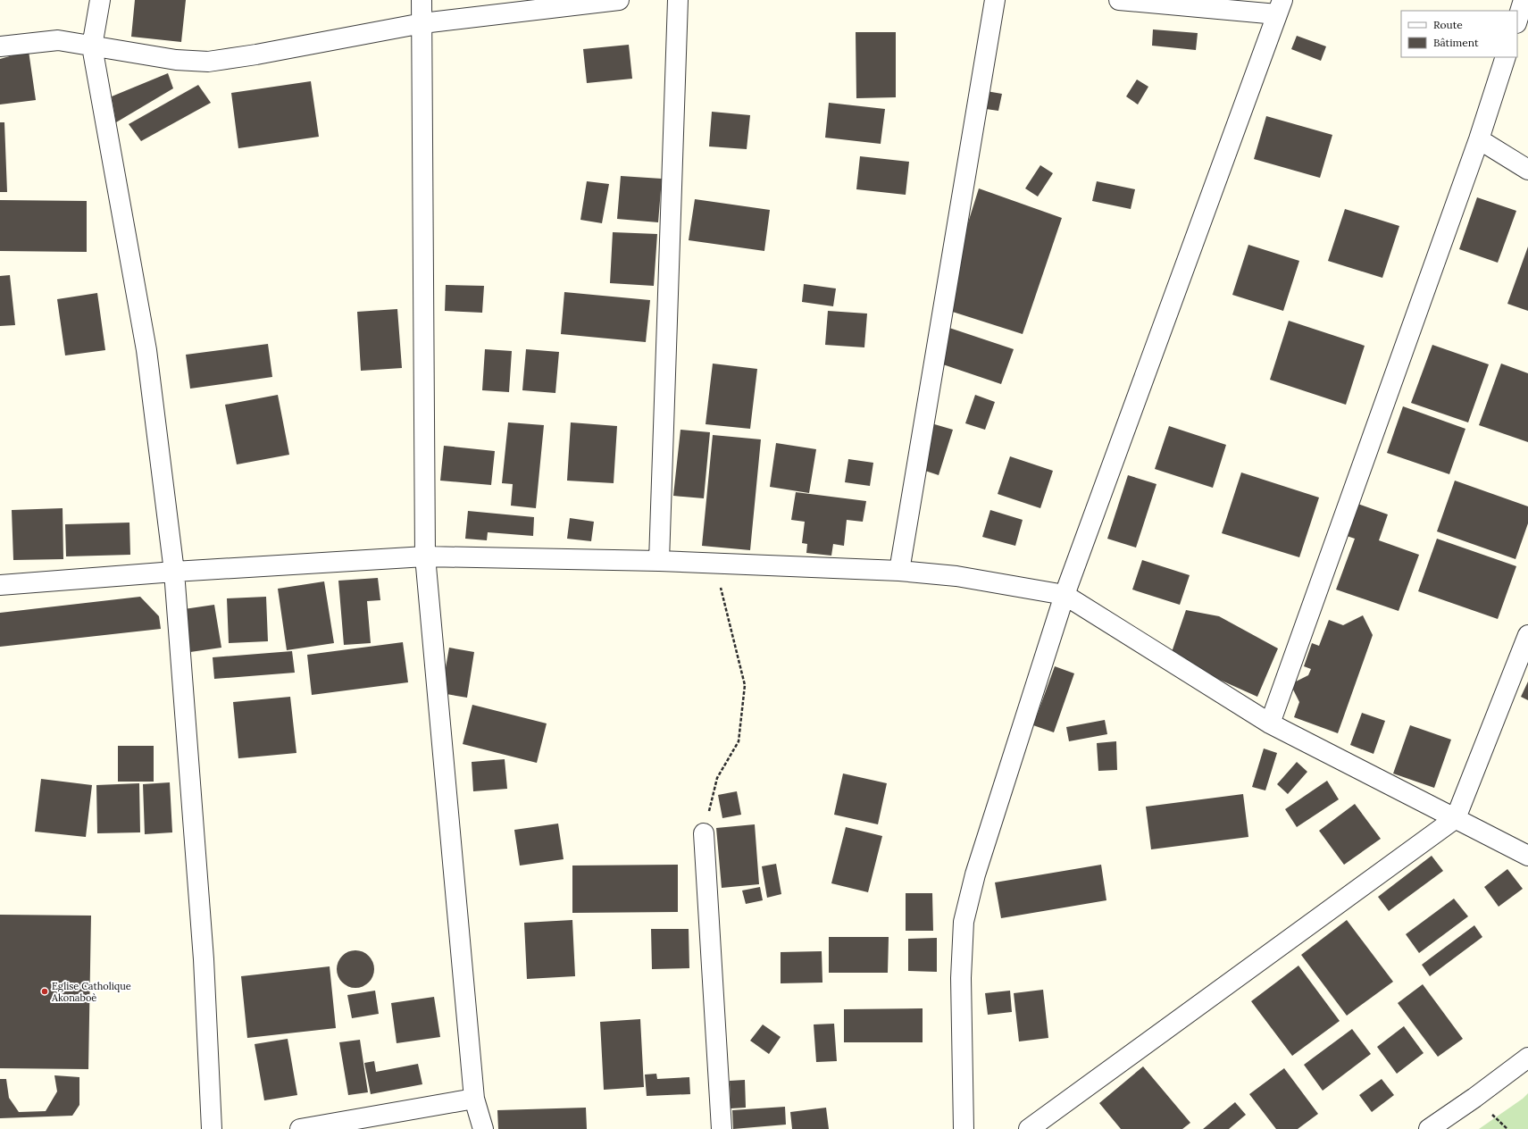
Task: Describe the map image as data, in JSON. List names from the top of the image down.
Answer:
{
  "places": ["Eglise Catholique Akonaboè"],
  "legend": ["Route", "Bâtiment"]
}
